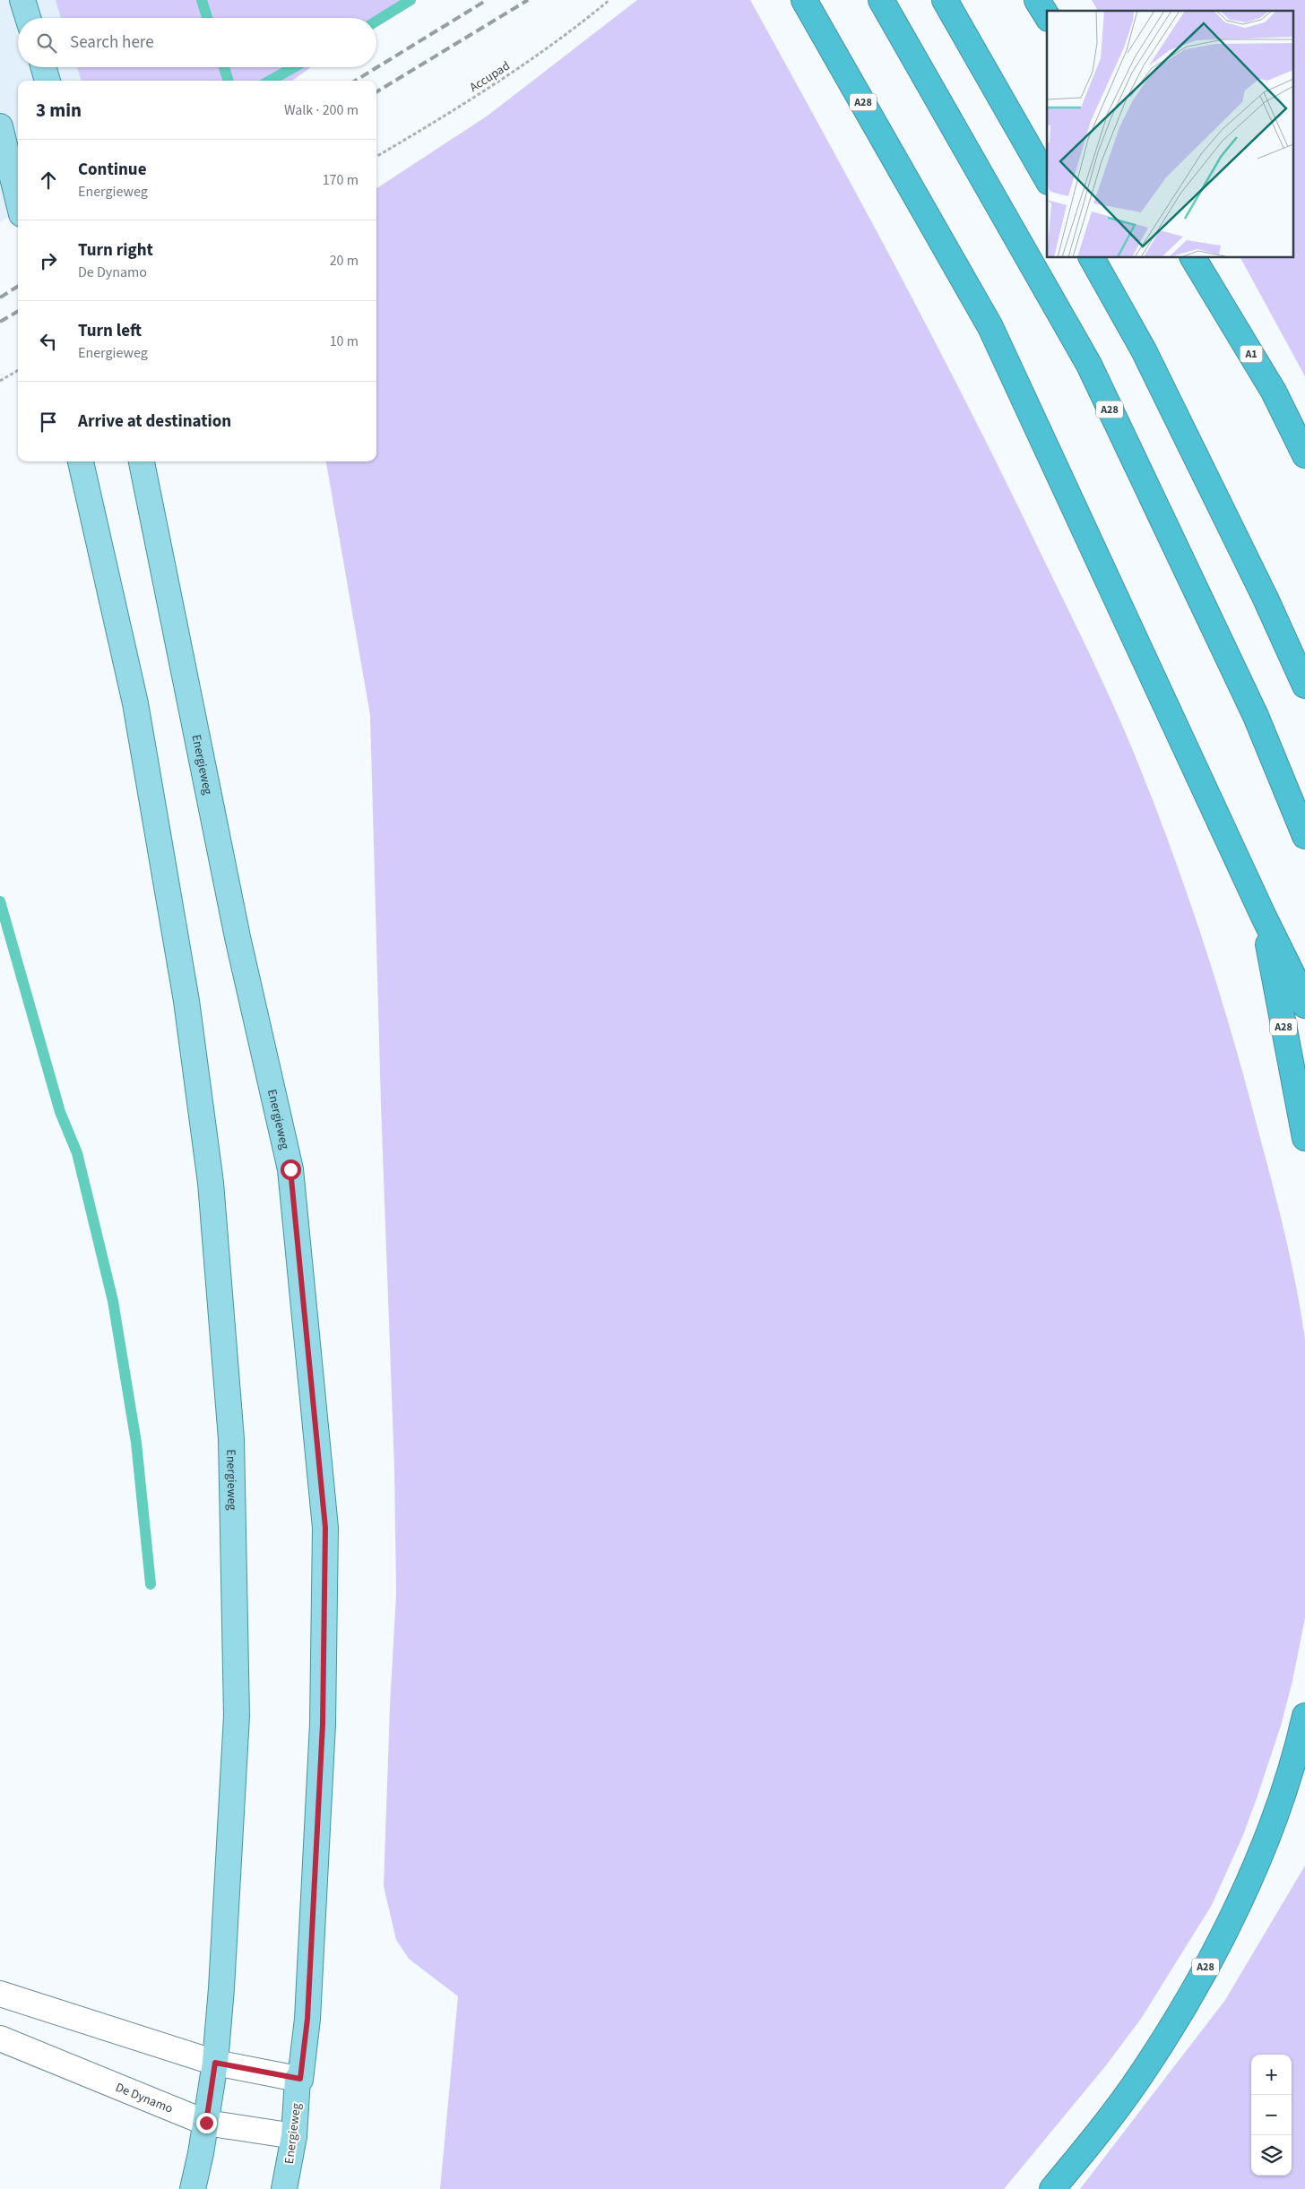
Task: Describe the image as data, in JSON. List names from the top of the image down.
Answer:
{
  "streets": {
    "highway": ["A28", "A1"],
    "main road": ["Energieweg"],
    "street": ["De Dynamo"],
    "path": ["Accupad"]
  },
  "crossings": [
    ["Energieweg", "De Dynamo"]
  ],
  "page": {
    "search": "Search here",
    "heading": ["3 min", "Walk · 200 m"],
    "list": [
      ["Continue", "Energieweg", "170 m"],
      ["Turn right", "De Dynamo", "20 m"],
      ["Turn left", "Energieweg", "10 m"],
      "Arrive at destination"
    ],
    "map_buttons": ["+", "−"]
  }
}
